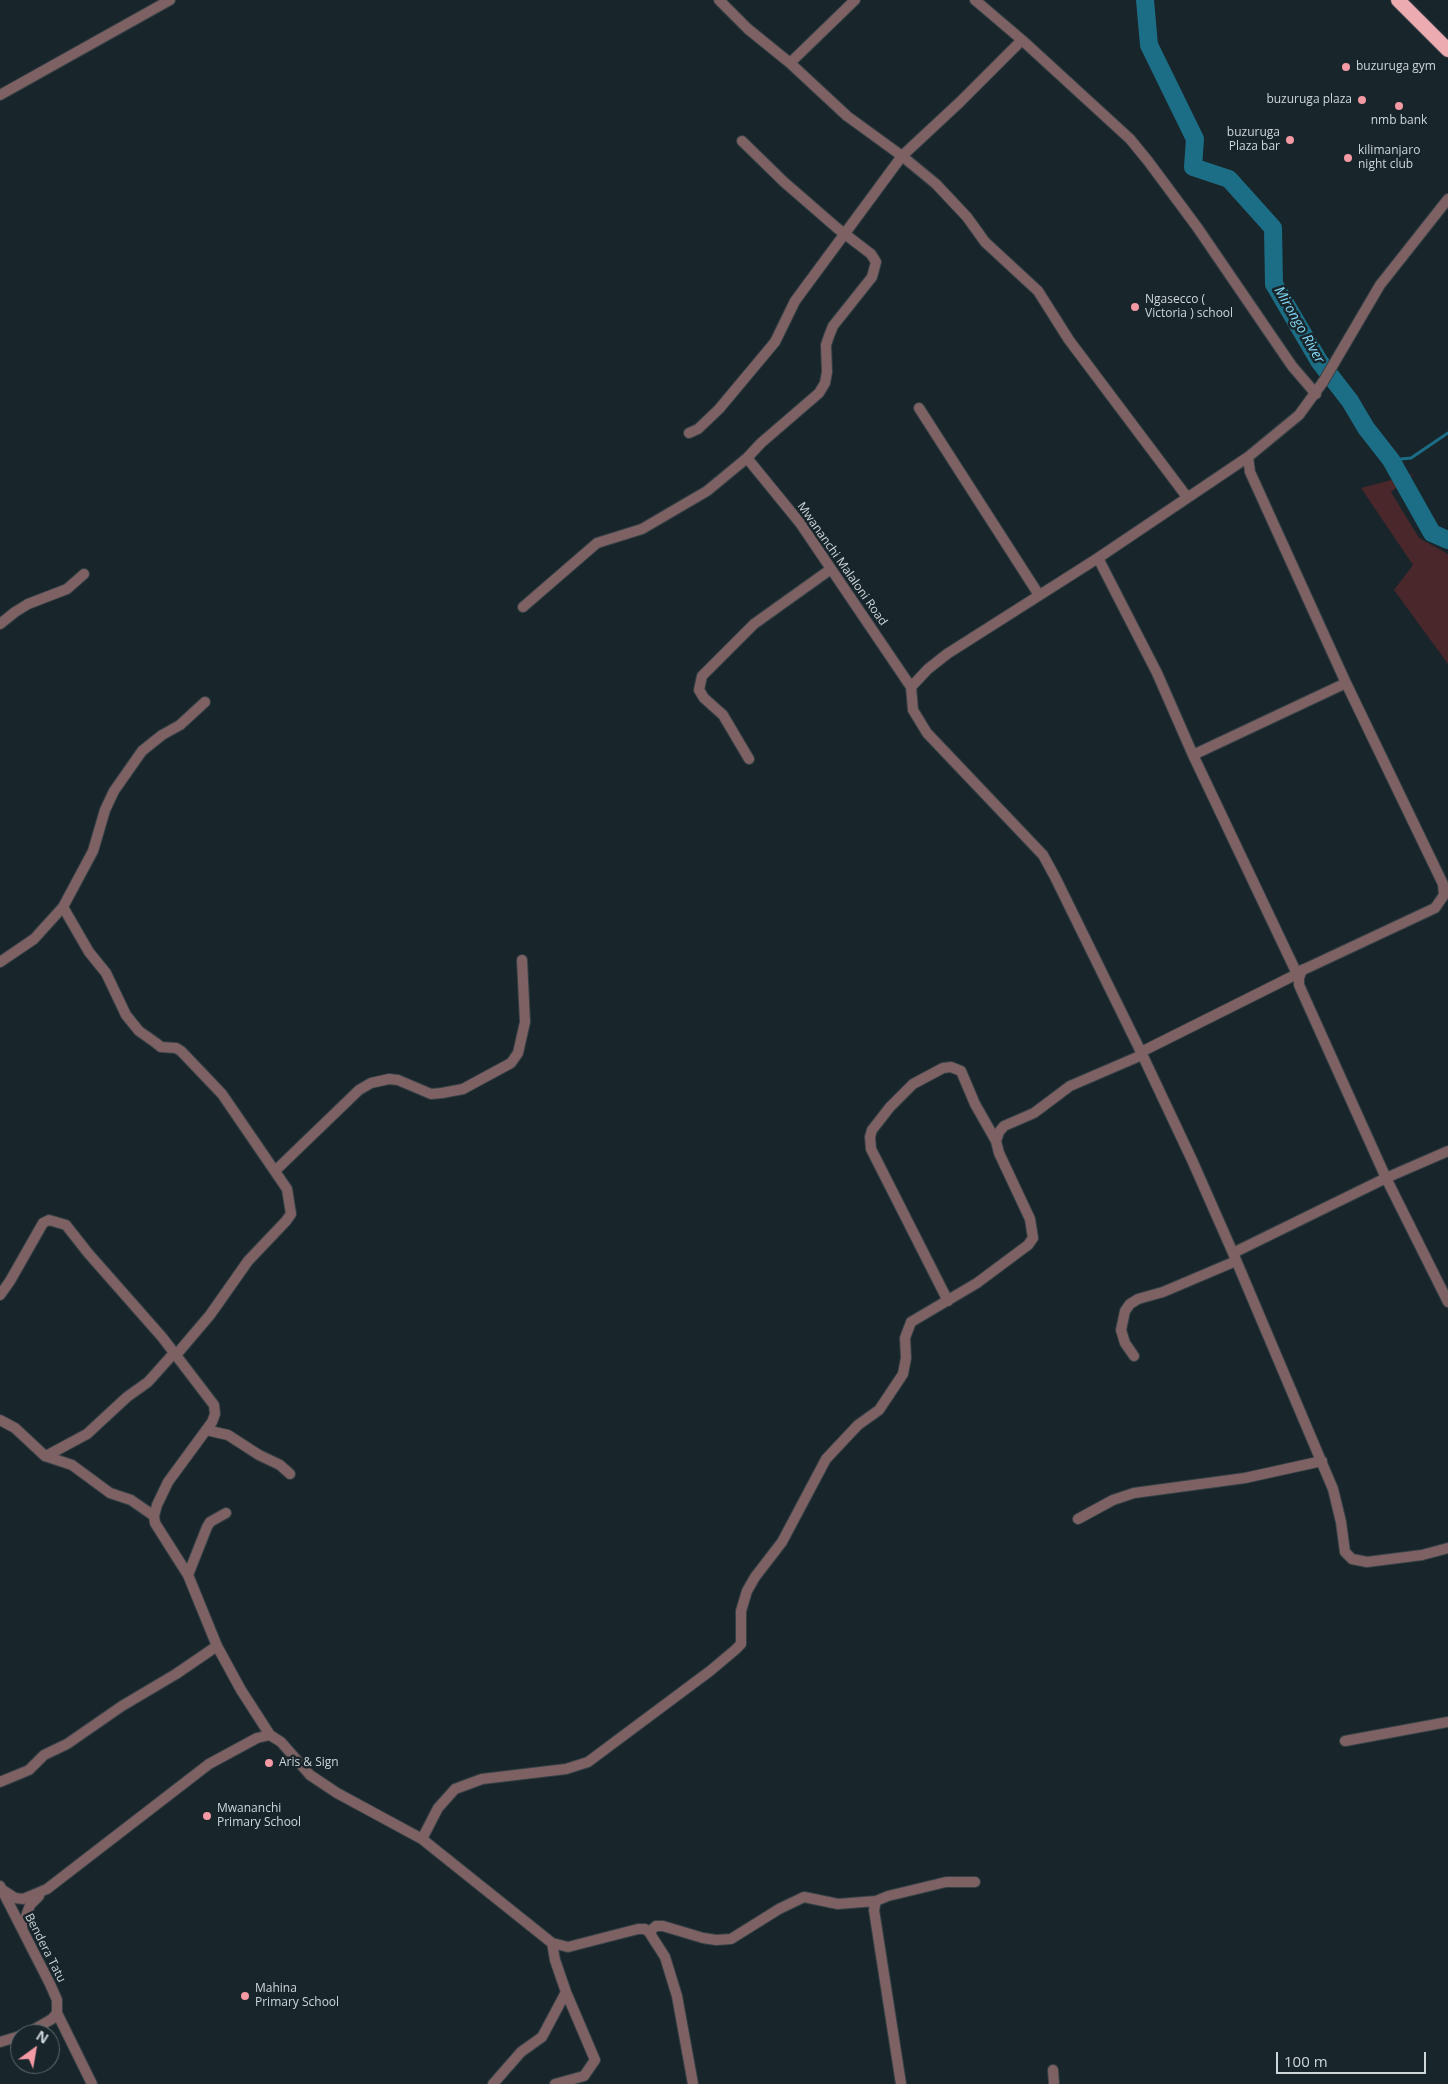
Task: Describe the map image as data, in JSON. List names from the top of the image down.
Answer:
{
  "streets": {
    "street": ["Mwananchi Malaloni Road", "Bendera Tatu"]
  },
  "water": ["Mirongo River"],
  "places": [
    "buzuruga gym",
    "buzuruga plaza",
    "nmb bank",
    "buzuruga Plaza bar",
    "kilimanjaro night club",
    "Ngasecco ( Victoria ) school",
    "Aris & Sign",
    "Mwananchi Primary School",
    "Mahina Primary School"
  ],
  "scale_bar": "100 m",
  "north": "top right"
}
